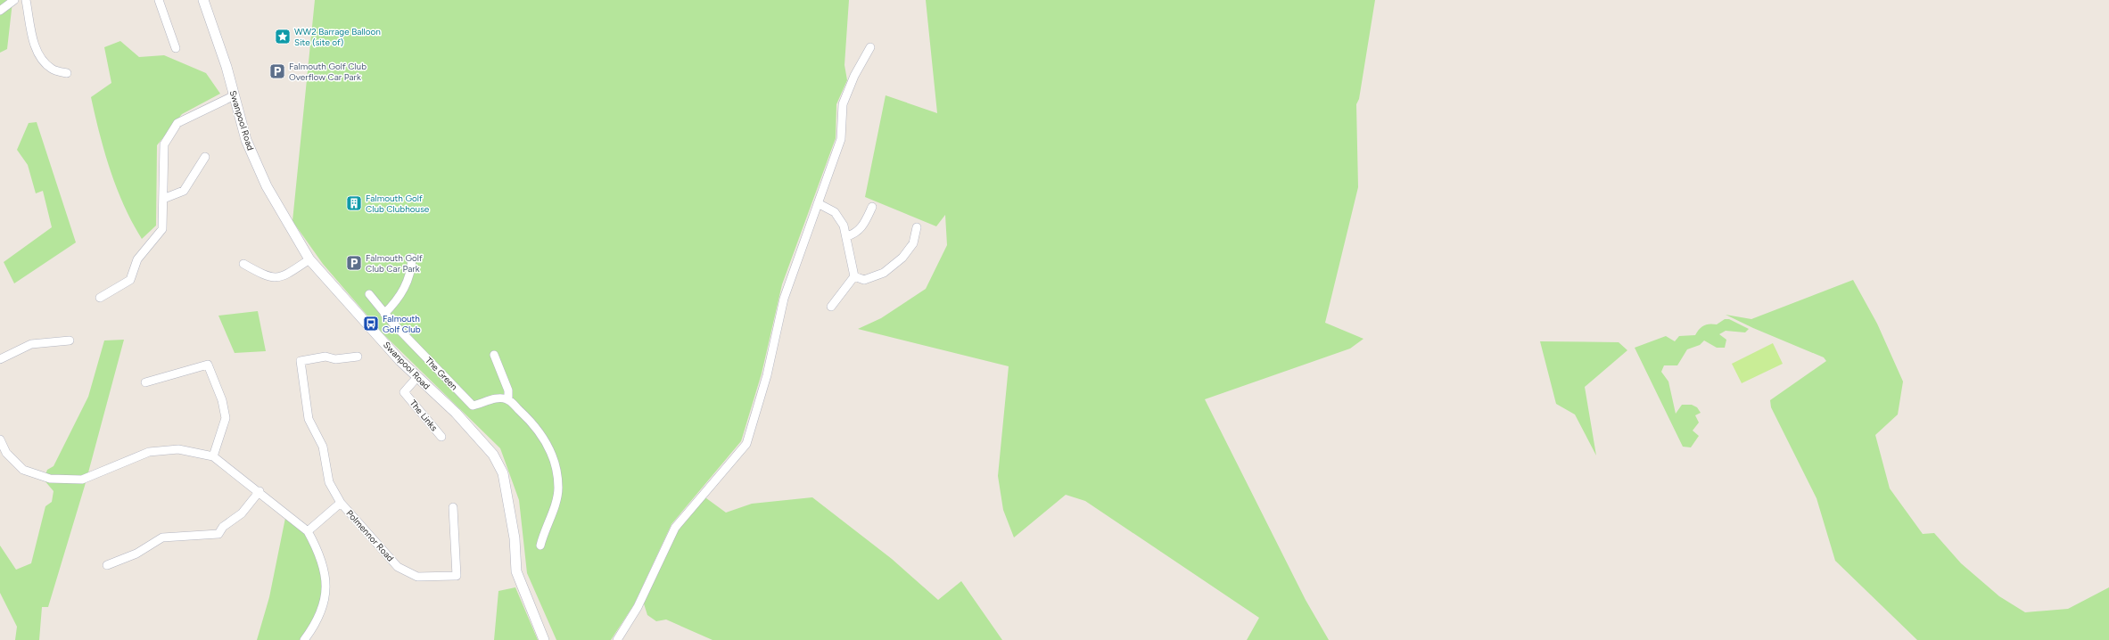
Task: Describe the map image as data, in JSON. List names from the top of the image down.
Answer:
{
  "streets": {
    "street": [
      "Swanpool Road",
      "The Green",
      "The Links",
      "Polmennor Road"
    ]
  },
  "crossings": [
    ["Swanpool Road", "The Links"]
  ],
  "places": {
    "place": ["WW2 Barrage Balloon Site (site of)"],
    "parking": ["Falmouth Golf Club Overflow Car Park", "Falmouth Golf Club Car Park"],
    "building": ["Falmouth Golf Club Clubhouse"],
    "bus stop": ["Falmouth Golf Club"]
  }
}
